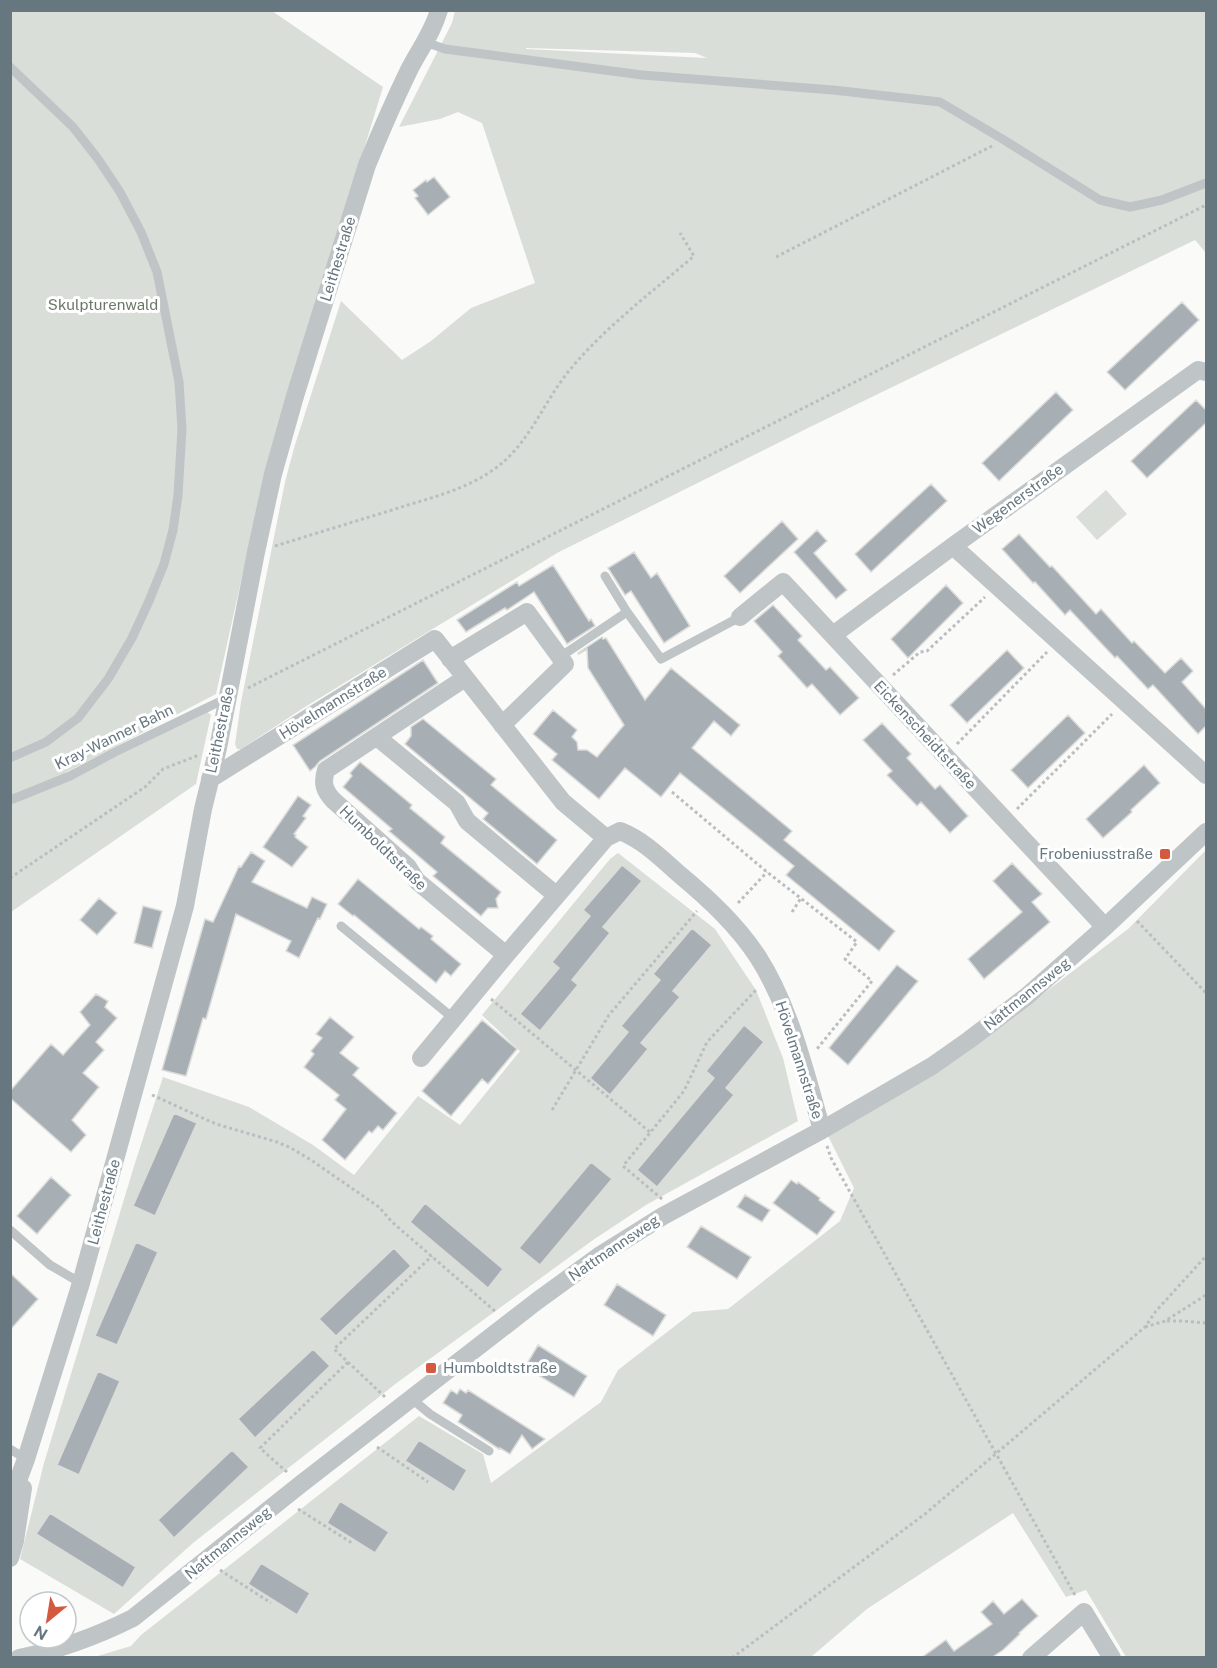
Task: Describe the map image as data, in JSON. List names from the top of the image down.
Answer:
{
  "streets": {
    "street": [
      "Leithestraße",
      "Wegenerstraße",
      "Hövelmannstraße",
      "Eickenscheidtstraße",
      "Humboldtstraße",
      "Nattmannsweg"
    ],
    "lane": ["Kray-Wanner Bahn"]
  },
  "crossings": [
    ["Leithestraße", "Hövelmannstraße"],
    ["Leithestraße", "Kray-Wanner Bahn"],
    ["Wegenerstraße", "Eickenscheidtstraße"],
    ["Hövelmannstraße", "Humboldtstraße"],
    ["Hövelmannstraße", "Nattmannsweg"],
    ["Eickenscheidtstraße", "Nattmannsweg"]
  ],
  "parks": ["Skulpturenwald"],
  "places": {
    "transit": ["Frobeniusstraße", "Humboldtstraße"]
  },
  "north": "bottom left"
}
